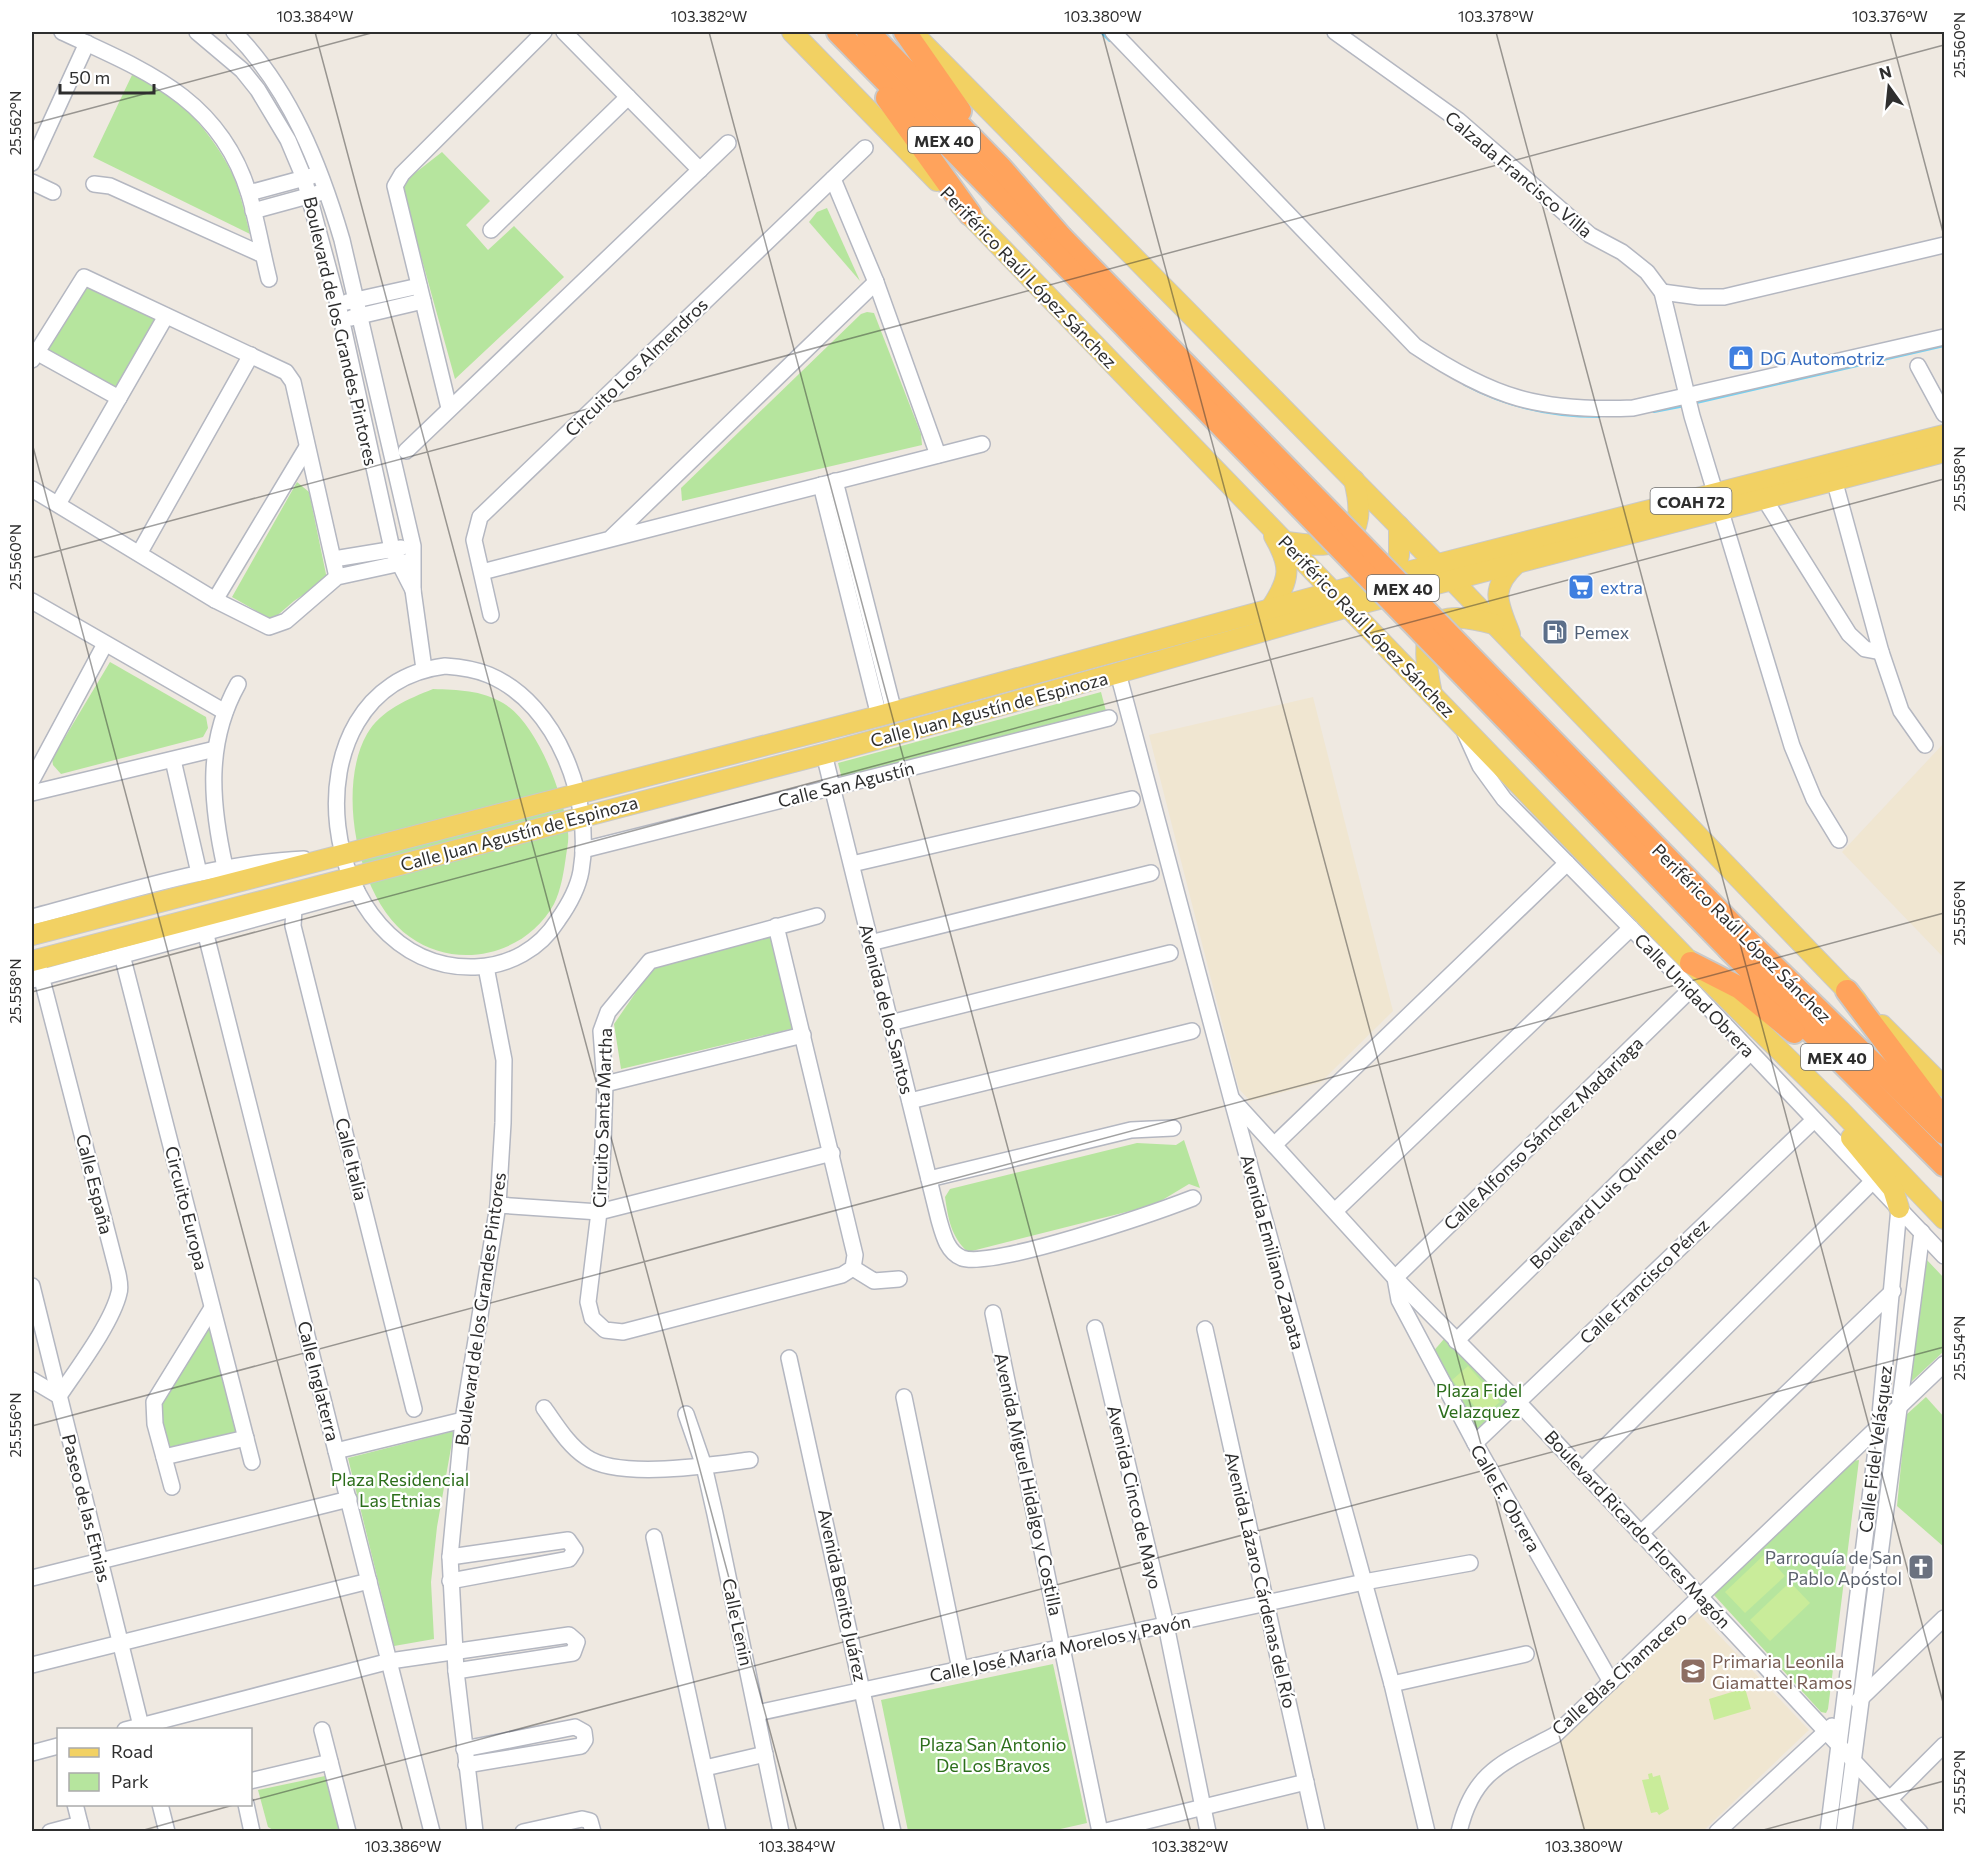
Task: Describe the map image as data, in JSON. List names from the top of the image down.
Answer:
{
  "streets": {
    "highway": ["MEX 40", "Periférico Raúl López Sánchez"],
    "main road": ["COAH 72", "Calle Juan Agustín de Espinoza"],
    "street": [
      "Calzada Francisco Villa",
      "Boulevard de los Grandes Pintores",
      "Circuito Los Almendros",
      "Calle San Agustín",
      "Calle Unidad Obrera",
      "Avenida de los Santos",
      "Circuito Santa Martha",
      "Calle Alfonso Sánchez Madariaga",
      "Calle Italia",
      "Calle España",
      "Boulevard Luis Quintero",
      "Circuito Europa",
      "Avenida Emiliano Zapata",
      "Calle Francisco Pérez",
      "Calle Inglaterra",
      "Calle Fidel Velásquez",
      "Avenida Miguel Hidalgo y Costilla",
      "Avenida Cinco de Mayo",
      "Calle E. Obrera",
      "Paseo de las Etnias",
      "Boulevard Ricardo Flores Magón",
      "Avenida Lázaro Cárdenas del Río",
      "Avenida Benito Juárez",
      "Calle Lenin",
      "Calle José María Morelos y Pavón",
      "Calle Blas Chamacero"
    ]
  },
  "crossings": [
    ["Calzada Francisco Villa", "Calle Juan Agustín de Espinoza"],
    ["Periférico Raúl López Sánchez", "Calle Juan Agustín de Espinoza"],
    ["Periférico Raúl López Sánchez", "Calle Unidad Obrera"],
    ["Calle Juan Agustín de Espinoza", "Avenida de los Santos"],
    ["Calle Juan Agustín de Espinoza", "Calle España"],
    ["Calle Juan Agustín de Espinoza", "Avenida Emiliano Zapata"],
    ["Calle San Agustín", "Avenida de los Santos"],
    ["Calle Unidad Obrera", "Calle Alfonso Sánchez Madariaga"],
    ["Calle Unidad Obrera", "Boulevard Luis Quintero"],
    ["Calle Unidad Obrera", "Calle Francisco Pérez"],
    ["Calle Unidad Obrera", "Calle Fidel Velásquez"],
    ["Calle Alfonso Sánchez Madariaga", "Calle E. Obrera"],
    ["Calle Alfonso Sánchez Madariaga", "Boulevard Ricardo Flores Magón"],
    ["Calle España", "Paseo de las Etnias"],
    ["Boulevard Luis Quintero", "Boulevard Ricardo Flores Magón"],
    ["Avenida Emiliano Zapata", "Boulevard Ricardo Flores Magón"],
    ["Avenida Emiliano Zapata", "Calle José María Morelos y Pavón"],
    ["Calle Francisco Pérez", "Calle E. Obrera"],
    ["Calle Francisco Pérez", "Boulevard Ricardo Flores Magón"],
    ["Calle Fidel Velásquez", "Boulevard Ricardo Flores Magón"],
    ["Calle Fidel Velásquez", "Calle Blas Chamacero"],
    ["Avenida Miguel Hidalgo y Costilla", "Calle José María Morelos y Pavón"],
    ["Avenida Cinco de Mayo", "Calle José María Morelos y Pavón"],
    ["Calle E. Obrera", "Boulevard Ricardo Flores Magón"],
    ["Calle E. Obrera", "Calle Blas Chamacero"],
    ["Boulevard Ricardo Flores Magón", "Calle Blas Chamacero"],
    ["Avenida Lázaro Cárdenas del Río", "Calle José María Morelos y Pavón"],
    ["Avenida Benito Juárez", "Calle José María Morelos y Pavón"],
    ["Calle Lenin", "Calle José María Morelos y Pavón"]
  ],
  "parks": ["Plaza Fidel Velazquez", "Plaza Residencial Las Etnias", "Plaza San Antonio De Los Bravos"],
  "places": {
    "shop": ["DG Automotriz"],
    "supermarket": ["extra"],
    "fuel station": ["Pemex"],
    "church": ["Parroquía de San Pablo Apóstol"],
    "school or university": ["Primaria Leonila Giamattei Ramos"]
  },
  "legend": ["Road", "Park"],
  "scale_bar": "50 m",
  "north": "top",
  "coordinates": [
    "103.384°W",
    "103.382°W",
    "103.380°W",
    "103.378°W",
    "103.376°W",
    "25.560°N",
    "25.562°N",
    "25.558°N",
    "25.556°N",
    "25.554°N",
    "25.552°N",
    "103.386°W"
  ]
}
